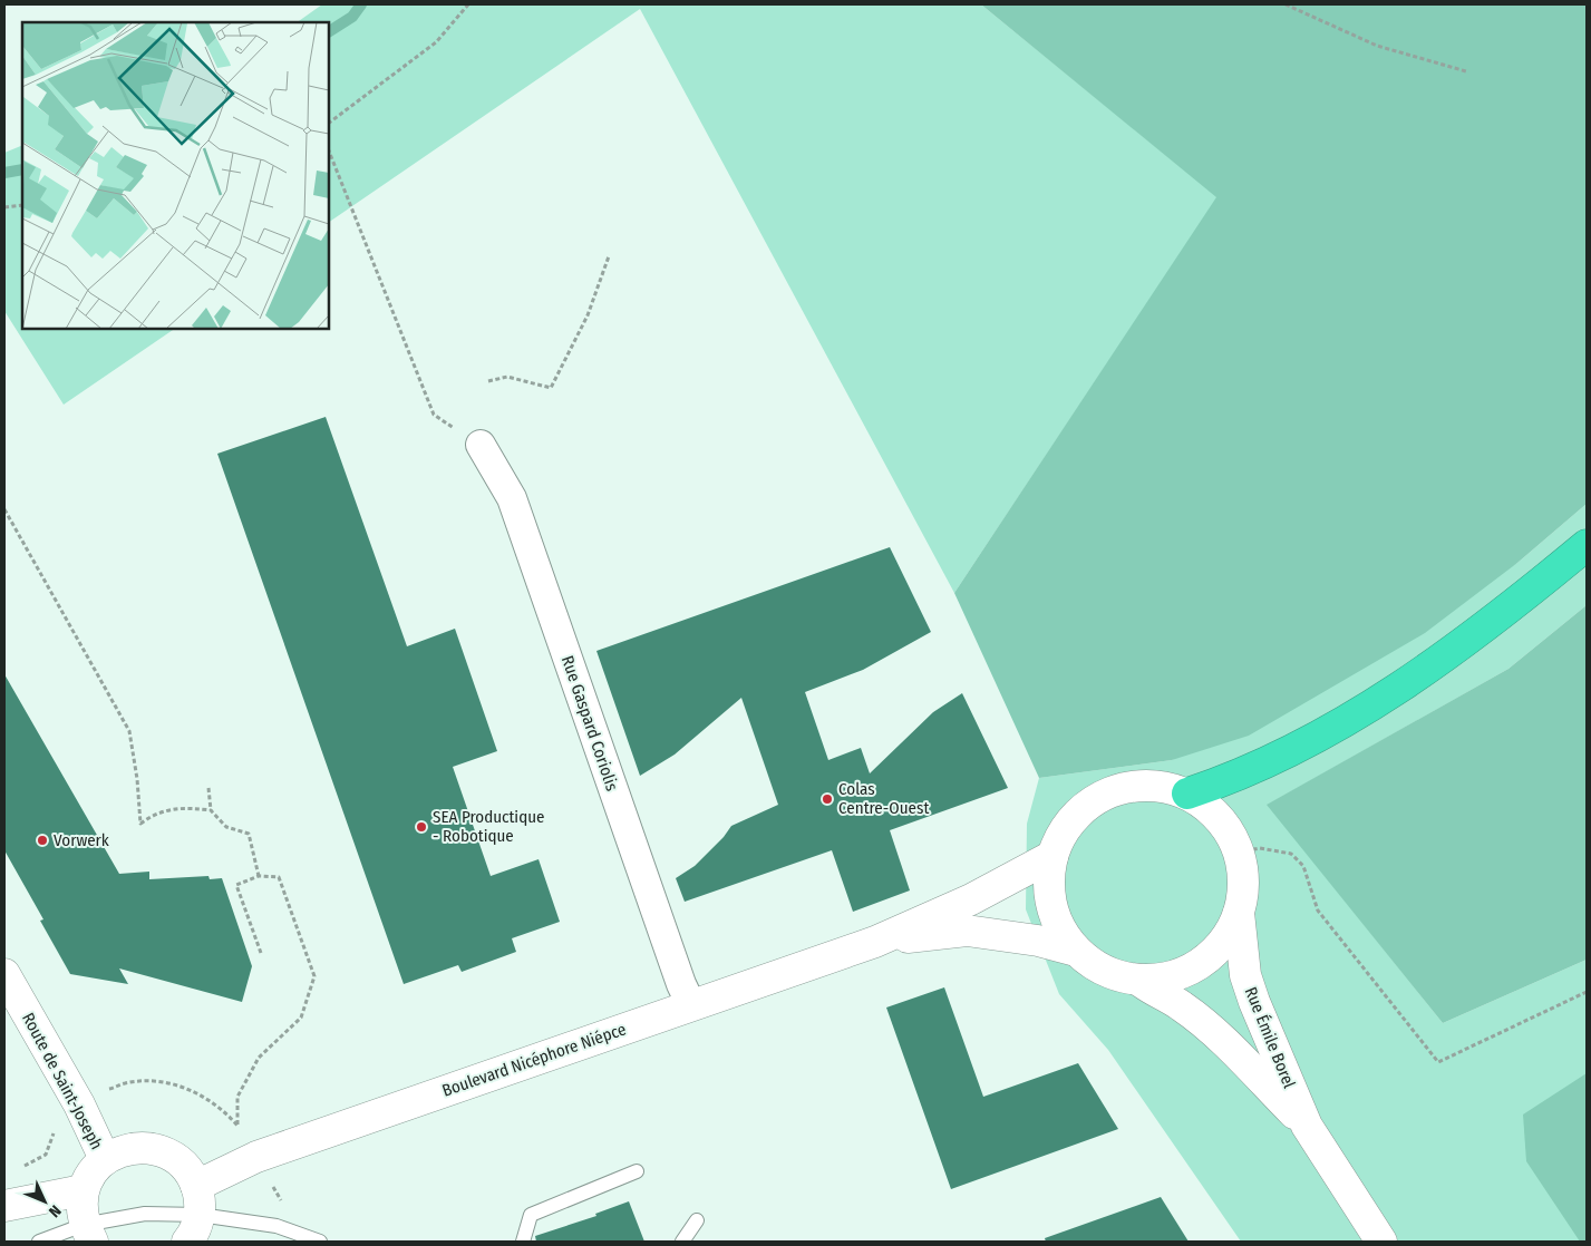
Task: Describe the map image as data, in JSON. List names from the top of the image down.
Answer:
{
  "streets": {
    "street": [
      "Rue Gaspard Coriolis",
      "Rue Émile Borel",
      "Boulevard Nicéphore Niépce",
      "Route de Saint-Joseph"
    ]
  },
  "crossings": [
    ["Rue Gaspard Coriolis", "Boulevard Nicéphore Niépce"],
    ["Rue Émile Borel", "Boulevard Nicéphore Niépce"]
  ],
  "places": ["Colas Centre-Ouest", "SEA Productique - Robotique", "Vorwerk"],
  "north": "bottom right"
}
